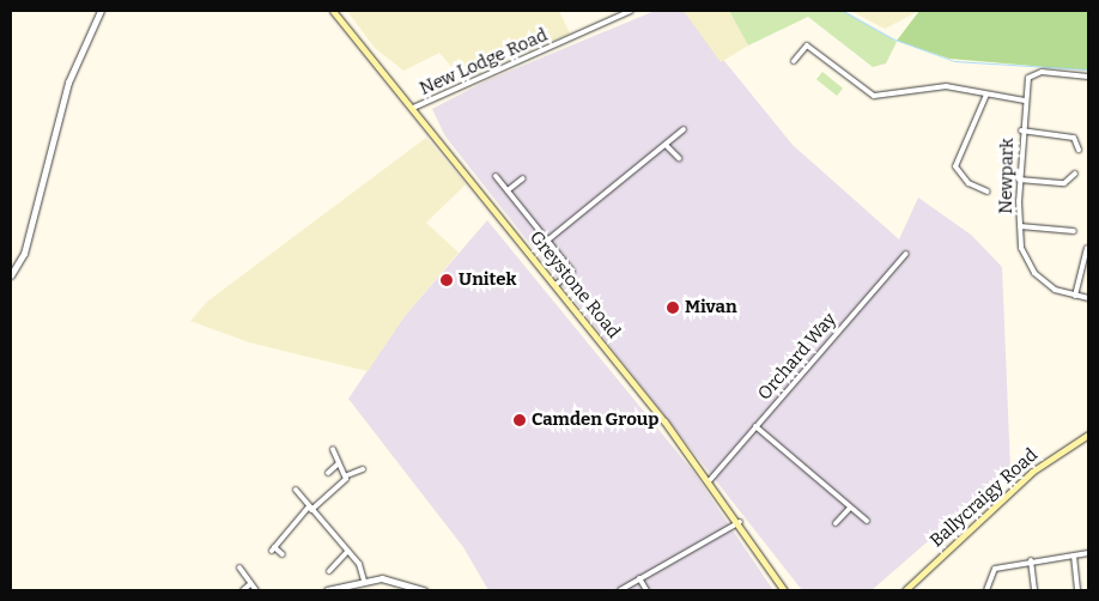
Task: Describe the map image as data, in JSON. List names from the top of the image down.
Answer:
{
  "streets": {
    "main road": ["Greystone Road", "Ballycraigy Road"],
    "street": ["New Lodge Road", "Newpark", "Orchard Way"]
  },
  "crossings": [
    ["New Lodge Road", "Greystone Road"],
    ["Greystone Road", "Orchard Way"]
  ],
  "places": ["Unitek", "Mivan", "Camden Group"]
}
